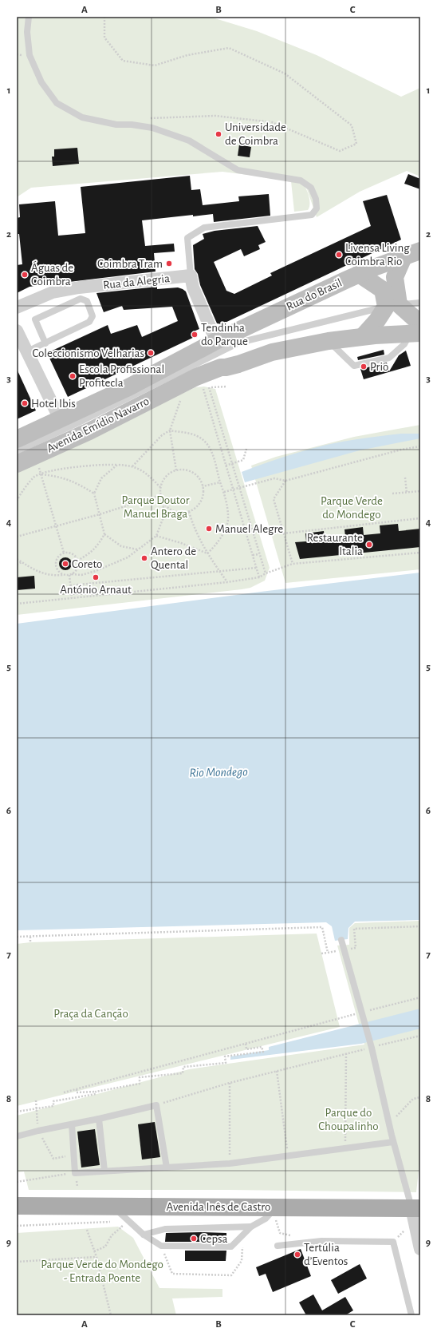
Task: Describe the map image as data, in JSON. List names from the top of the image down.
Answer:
{
  "streets": {
    "main road": ["Rua do Brasil", "Avenida Emídio Navarro", "Avenida Inês de Castro"],
    "street": ["Rua da Alegria"]
  },
  "crossings": [
    ["Rua do Brasil", "Avenida Emídio Navarro"]
  ],
  "water": ["Rio Mondego"],
  "parks": [
    "Parque Doutor Manuel Braga",
    "Parque Verde do Mondego",
    "Praça da Canção",
    "Parque do Choupalinho",
    "Parque Verde do Mondego - Entrada Poente"
  ],
  "places": [
    "Universidade de Coimbra",
    "Livensa Living Coimbra Rio",
    "Coimbra Tram",
    "Águas de Coimbra",
    "Tendinha do Parque",
    "Coleccionismo Velharias",
    "Prio",
    "Escola Profissional Profitecla",
    "Hotel Ibis",
    "Manuel Alegre",
    "Restaurante Italia",
    "Antero de Quental",
    "Coreto",
    "António Arnaut",
    "Cepsa",
    "Tertúlia d’Eventos"
  ],
  "grid": {
    "columns": ["A", "B", "C"],
    "rows": [
      "1",
      "2",
      "3",
      "4",
      "5",
      "6",
      "7",
      "8",
      "9"
    ]
  }
}
